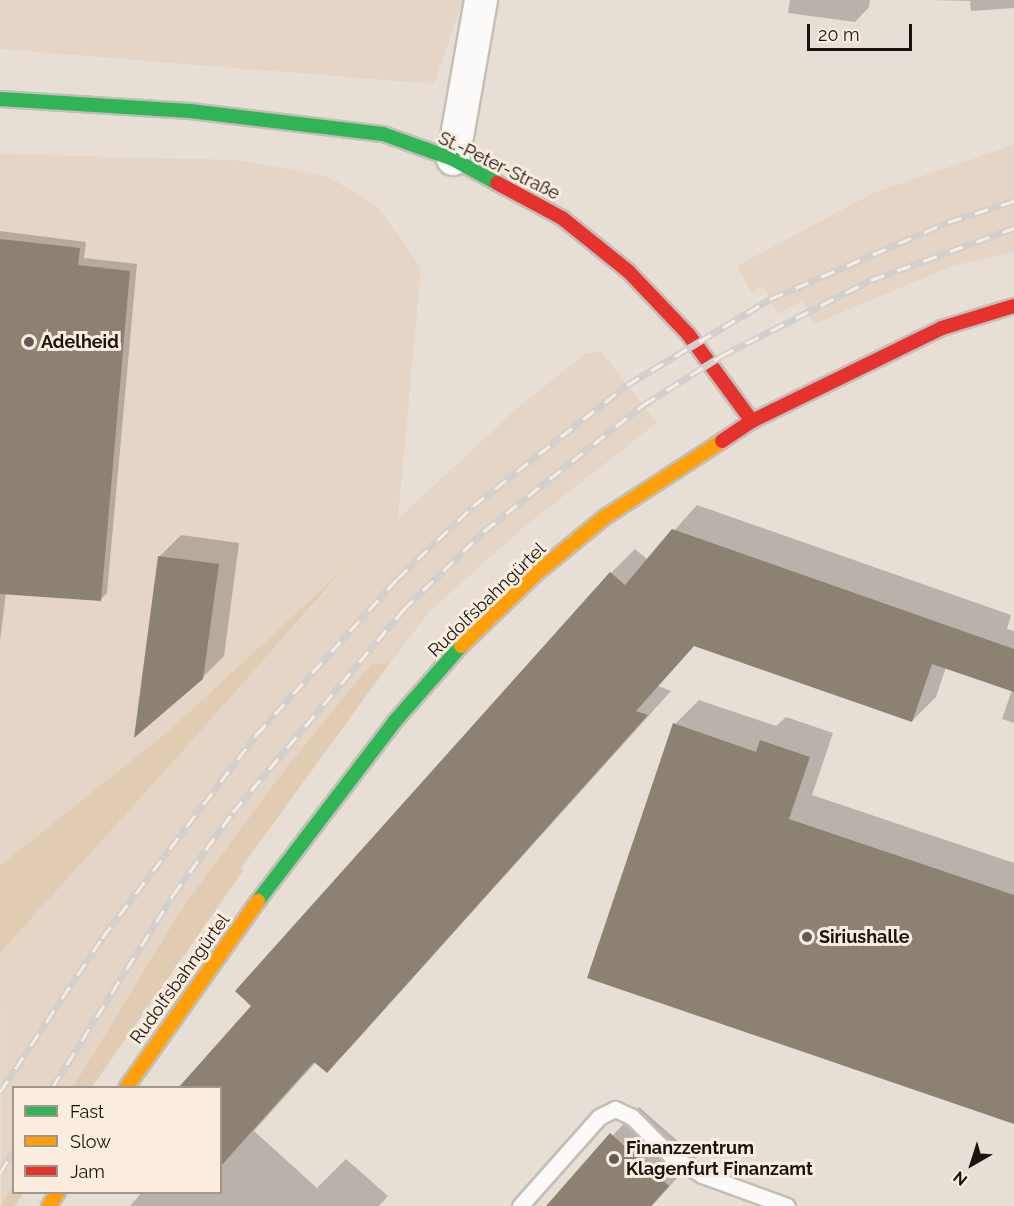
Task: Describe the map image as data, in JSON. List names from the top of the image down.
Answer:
{
  "streets": {
    "street": ["St.-Peter-Straße", "Rudolfsbahngürtel"]
  },
  "crossings": [
    ["St.-Peter-Straße", "Rudolfsbahngürtel"]
  ],
  "places": ["Adelheid", "Siriushalle", "Finanzzentrum Klagenfurt Finanzamt"],
  "legend": ["Fast", "Slow", "Jam"],
  "scale_bar": "20 m",
  "north": "bottom left"
}
